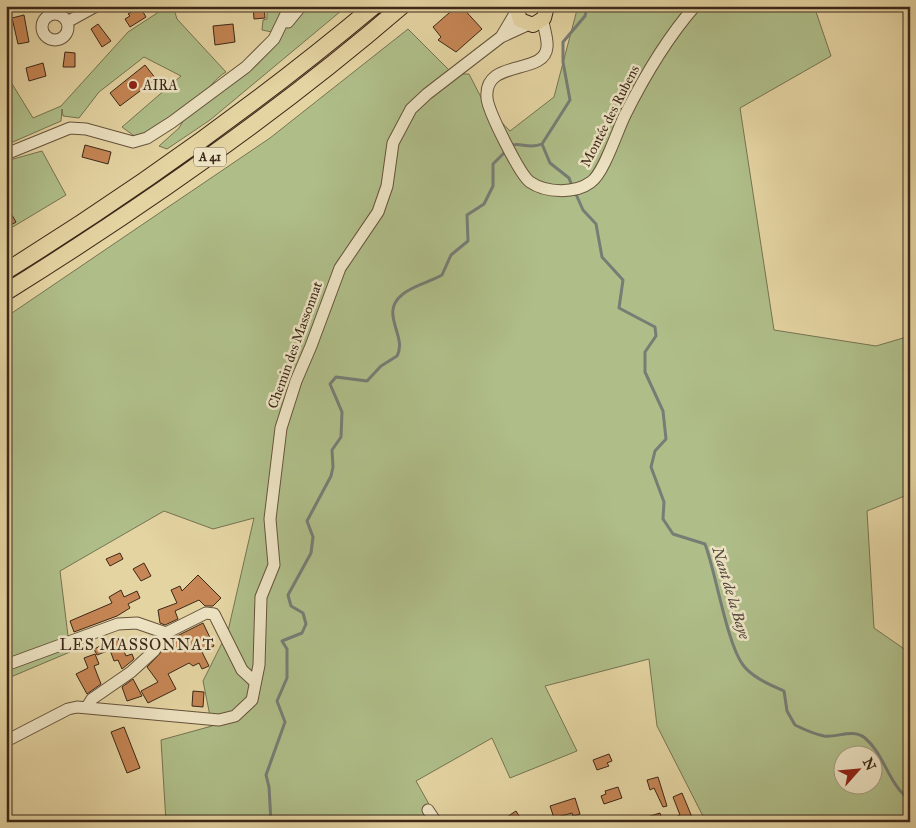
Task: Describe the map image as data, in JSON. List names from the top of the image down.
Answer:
{
  "streets": {
    "highway": ["A 41"],
    "street": ["Montée des Rubens", "Chemin des Massonnat"]
  },
  "crossings": [
    ["Montée des Rubens", "Chemin des Massonnat"]
  ],
  "districts": ["LES MASSONNAT"],
  "water": ["Nant de la Baye"],
  "places": ["AIRA"],
  "north": "top right"
}
